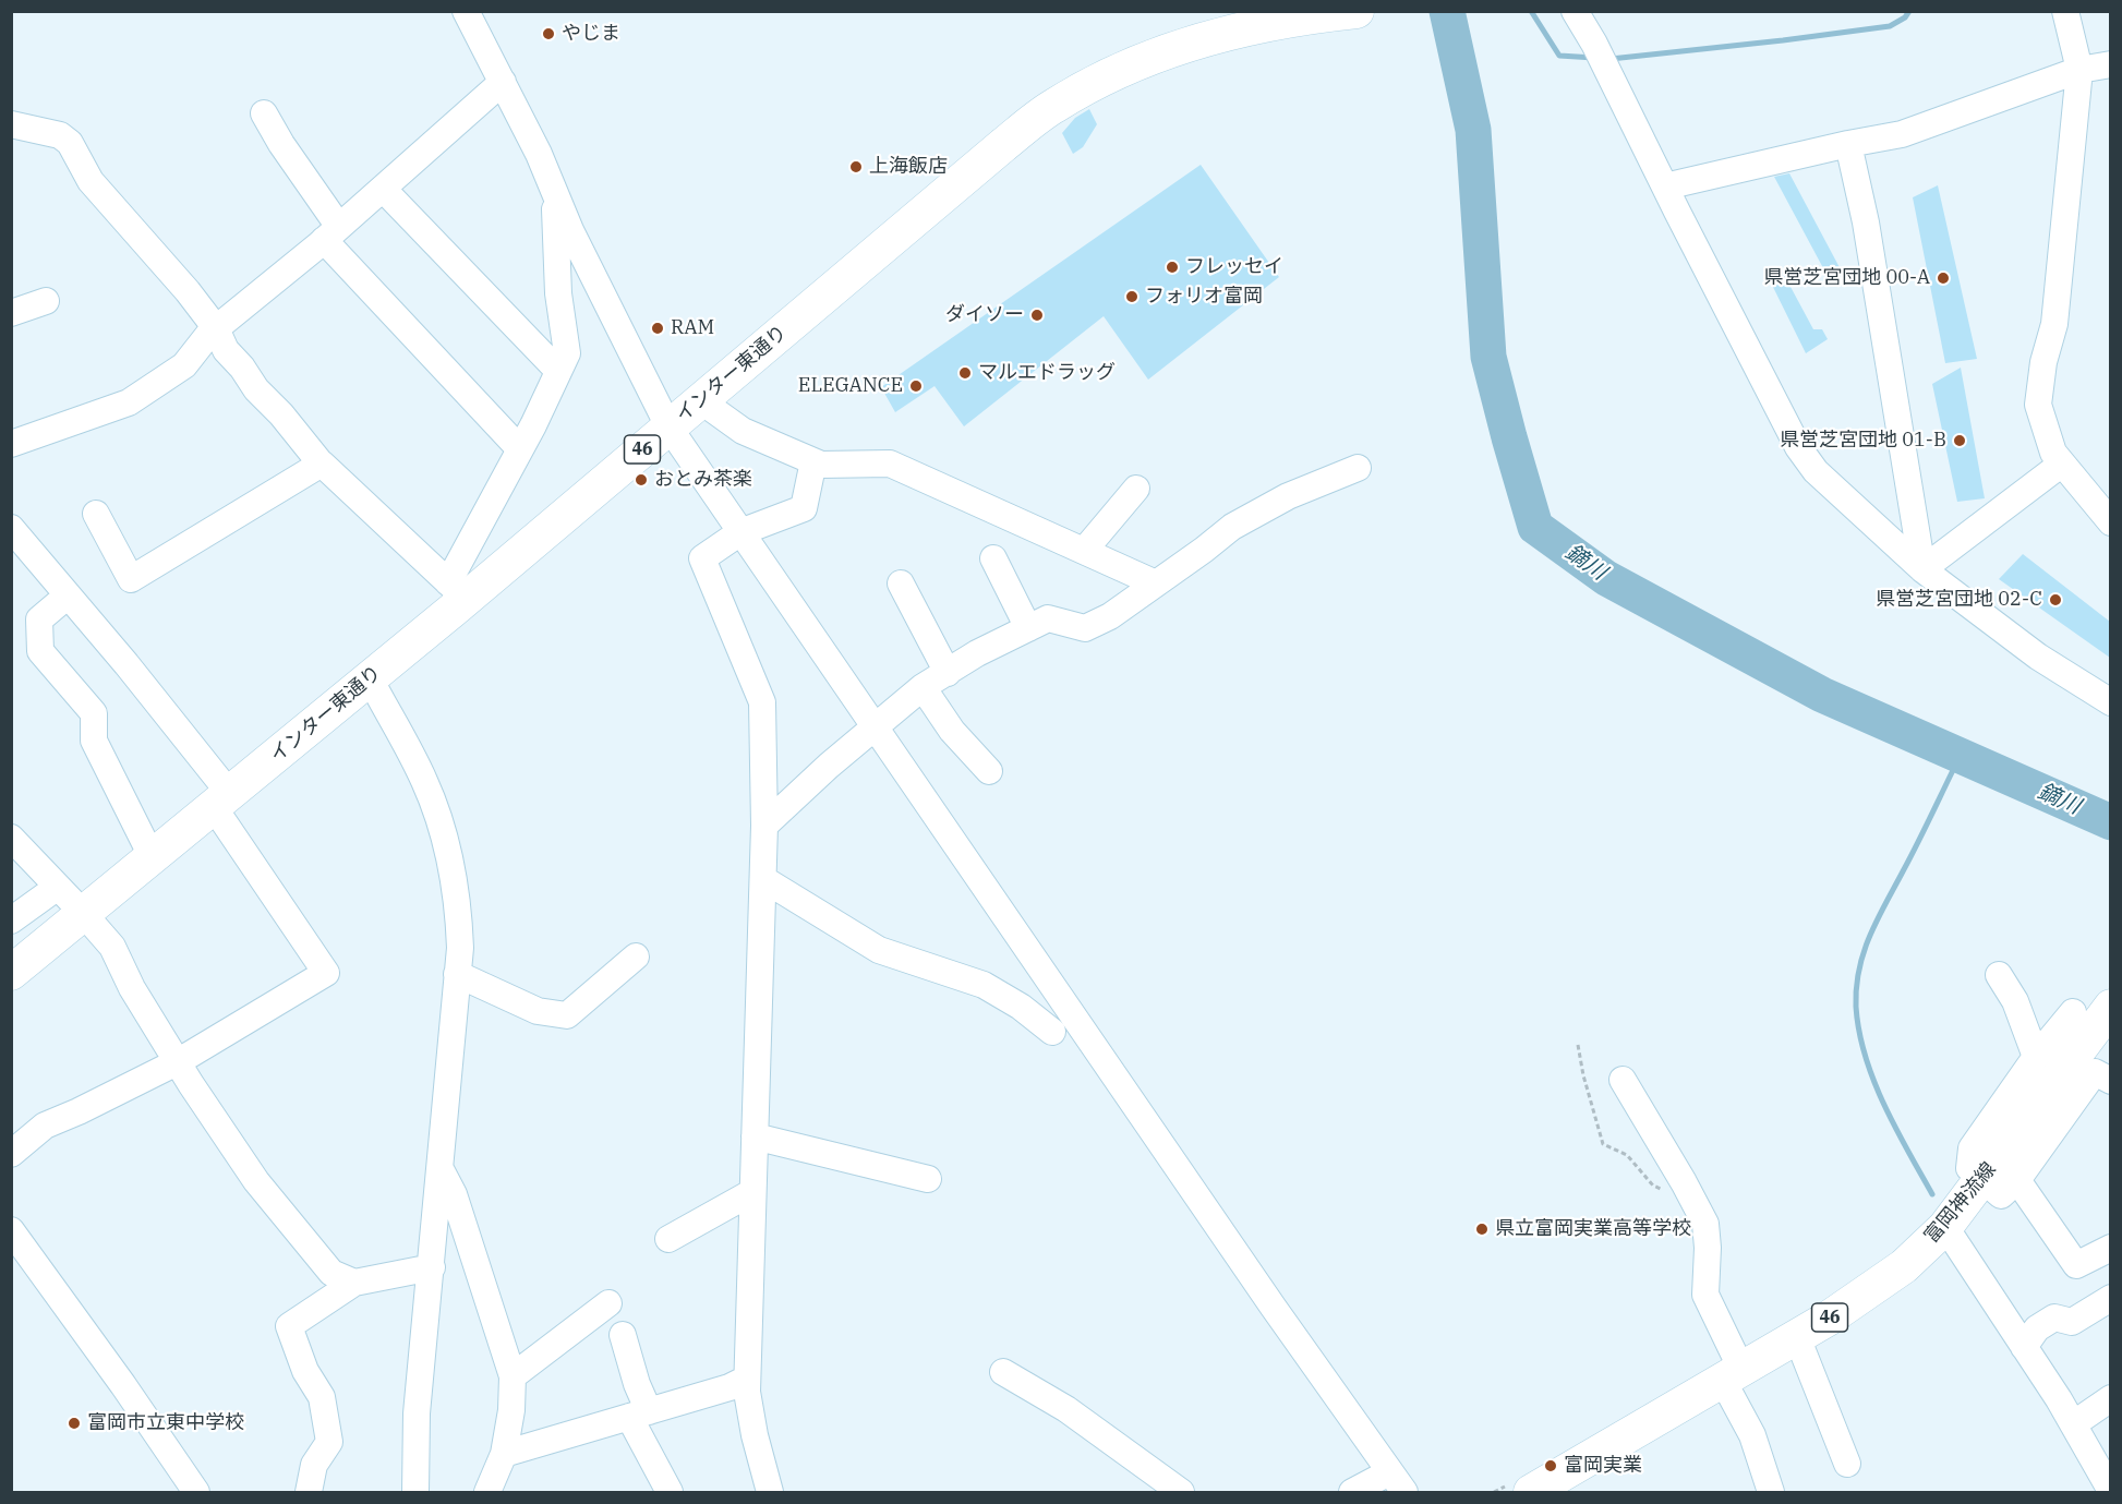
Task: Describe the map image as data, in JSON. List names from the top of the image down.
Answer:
{
  "streets": {
    "main road": ["インター東通り", "46", "富岡神流線"]
  },
  "water": ["鏑川"],
  "places": [
    "やじま",
    "上海飯店",
    "フレッセイ",
    "県営芝宮団地 00-A",
    "フォリオ富岡",
    "ダイソー",
    "RAM",
    "マルエドラッグ",
    "ELEGANCE",
    "県営芝宮団地 01-B",
    "おとみ茶楽",
    "県営芝宮団地 02-C",
    "県立富岡実業高等学校",
    "富岡市立東中学校",
    "富岡実業"
  ]
}
